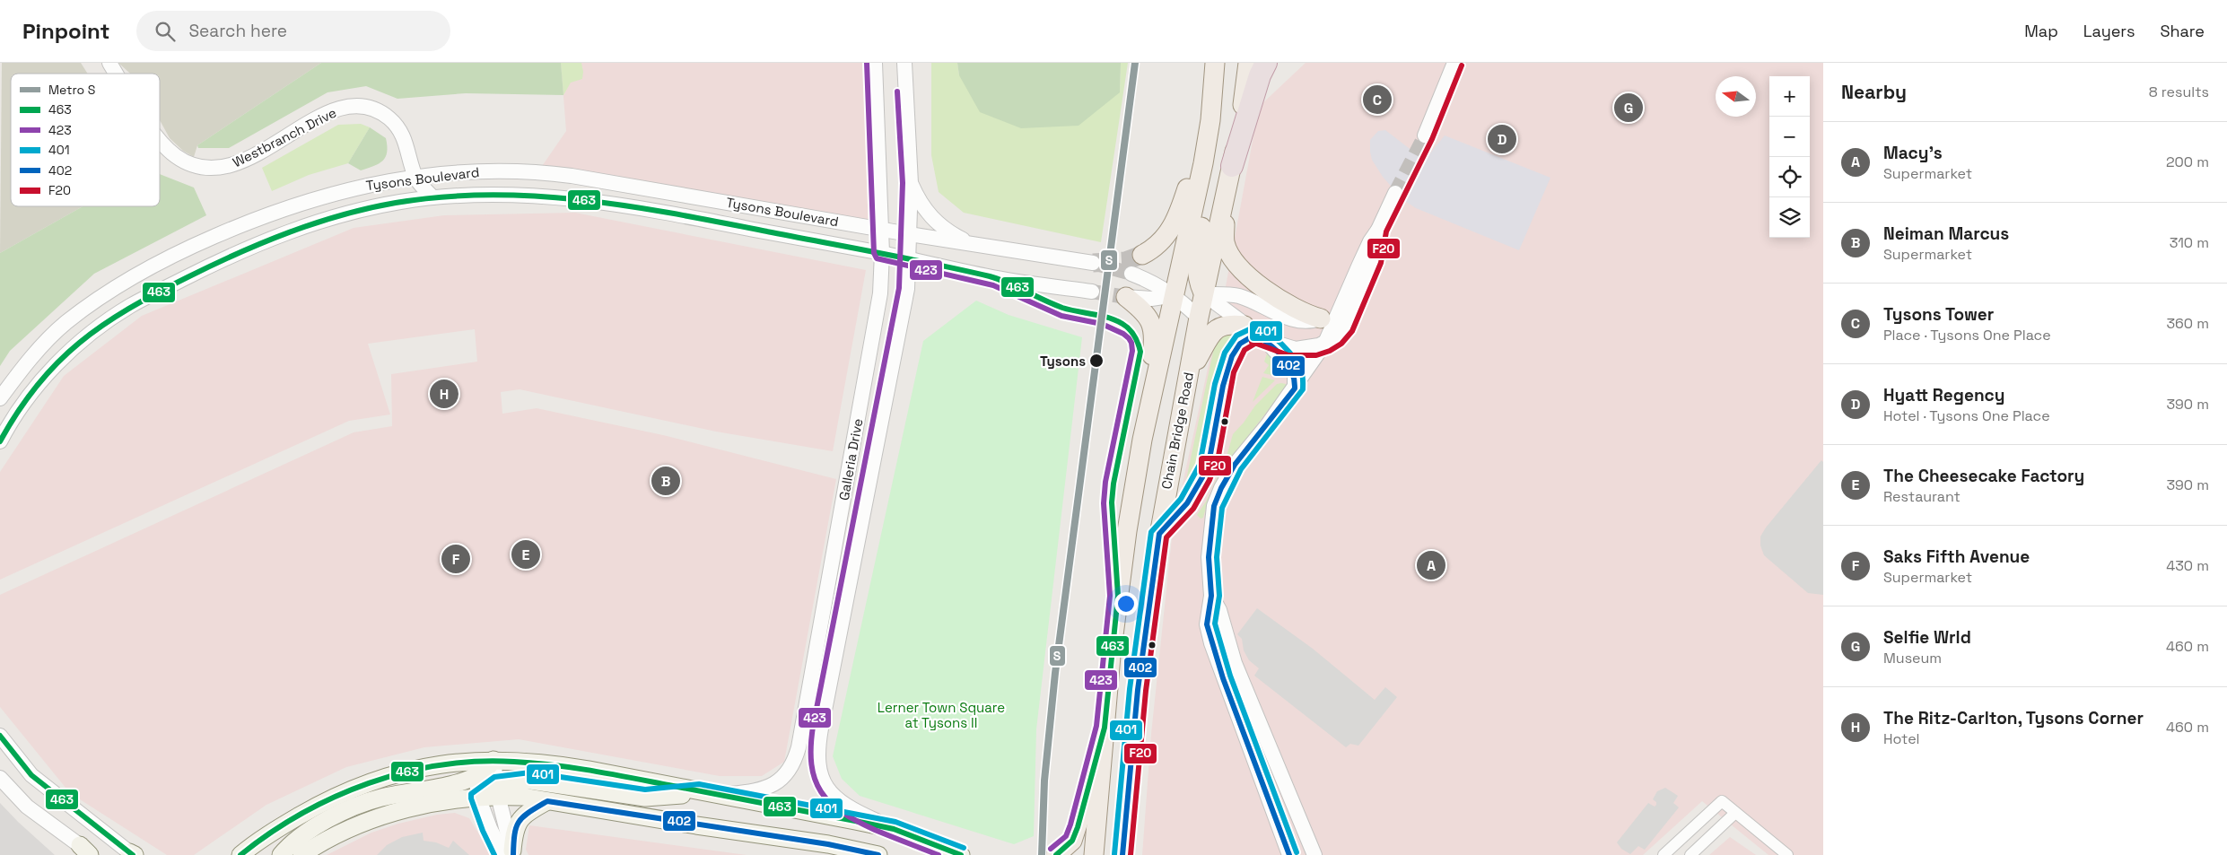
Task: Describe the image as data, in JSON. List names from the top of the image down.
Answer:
{
  "streets": {
    "main road": ["Chain Bridge Road"],
    "street": ["Westbranch Drive", "Tysons Boulevard", "Galleria Drive"]
  },
  "crossings": [
    ["Westbranch Drive", "Tysons Boulevard"],
    ["Tysons Boulevard", "Galleria Drive"]
  ],
  "parks": ["Lerner Town Square at Tysons II"],
  "places": ["Tysons"],
  "lines": [
    "metro line S",
    "transit line 423",
    "transit line F20",
    "transit line 463",
    "transit line 401",
    "transit line 402"
  ],
  "legend": [
    "Metro S",
    "463",
    "423",
    "401",
    "402",
    "F20"
  ],
  "north": "left",
  "page": {
    "header": "Pinpoint",
    "search": "Search here",
    "nav": ["Map", "Layers", "Share"],
    "heading": ["Nearby", "8 results"],
    "map_buttons": ["+", "−"],
    "pins": [
      "C",
      "G",
      "D",
      "H",
      "B",
      "E",
      "F",
      "A"
    ],
    "list": [
      {
        "mark": "A",
        "name": "Macy's",
        "note": "Supermarket",
        "value": "200 m"
      },
      {
        "mark": "B",
        "name": "Neiman Marcus",
        "note": "Supermarket",
        "value": "310 m"
      },
      {
        "mark": "C",
        "name": "Tysons Tower",
        "note": "Place · Tysons One Place",
        "value": "360 m"
      },
      {
        "mark": "D",
        "name": "Hyatt Regency",
        "note": "Hotel · Tysons One Place",
        "value": "390 m"
      },
      {
        "mark": "E",
        "name": "The Cheesecake Factory",
        "note": "Restaurant",
        "value": "390 m"
      },
      {
        "mark": "F",
        "name": "Saks Fifth Avenue",
        "note": "Supermarket",
        "value": "430 m"
      },
      {
        "mark": "G",
        "name": "Selfie Wrld",
        "note": "Museum",
        "value": "460 m"
      },
      {
        "mark": "H",
        "name": "The Ritz-Carlton, Tysons Corner",
        "note": "Hotel",
        "value": "460 m"
      }
    ]
  }
}
